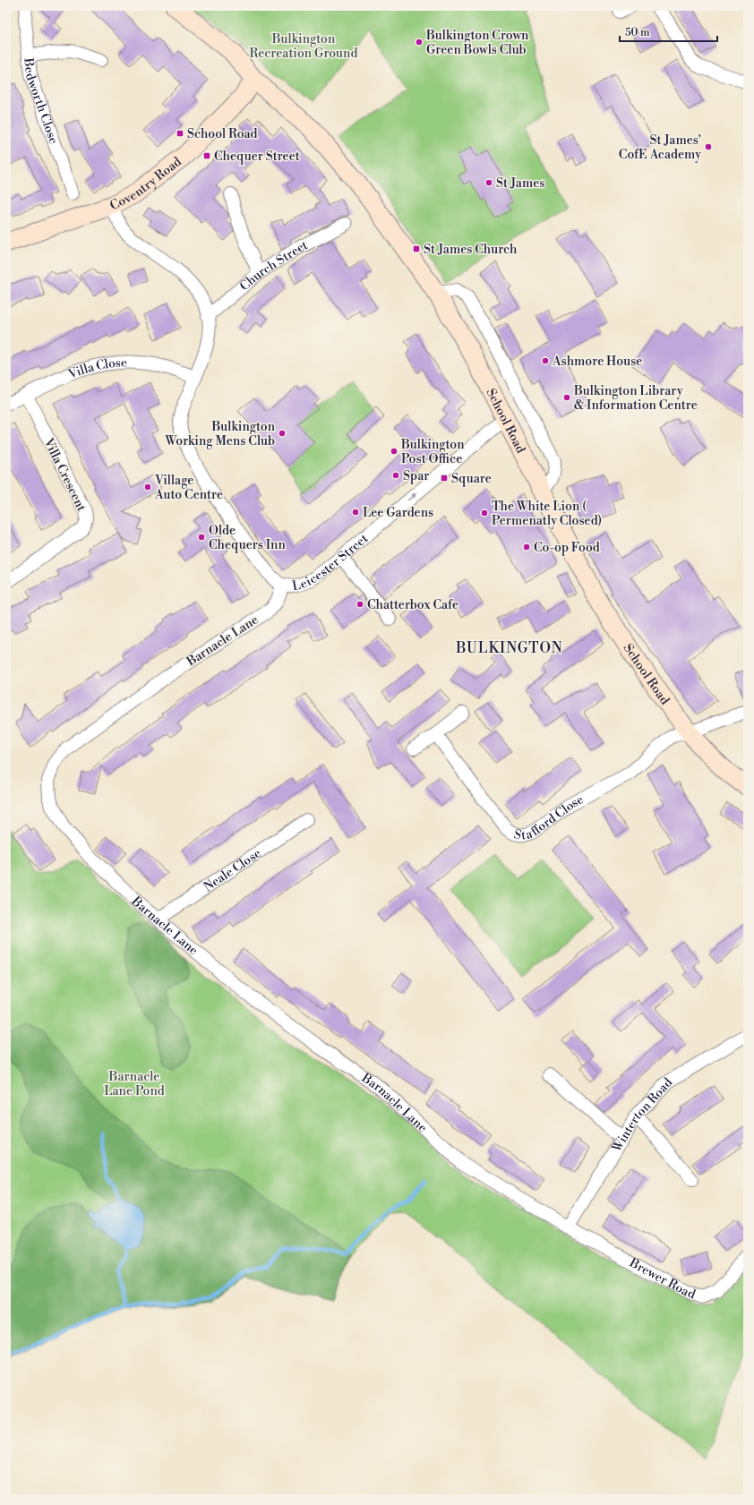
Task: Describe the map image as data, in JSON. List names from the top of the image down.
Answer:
{
  "streets": {
    "main road": ["Coventry Road", "School Road"],
    "street": [
      "Bedworth Close",
      "Church Street",
      "Villa Close",
      "Villa Crescent",
      "Leicester Street",
      "Barnacle Lane",
      "Stafford Close",
      "Neale Close",
      "Winterton Road",
      "Brewer Road"
    ]
  },
  "crossings": [
    ["Coventry Road", "School Road"],
    ["Villa Close", "Villa Crescent"],
    ["School Road", "Leicester Street"],
    ["School Road", "Stafford Close"],
    ["Leicester Street", "Barnacle Lane"],
    ["Barnacle Lane", "Neale Close"],
    ["Barnacle Lane", "Winterton Road"],
    ["Barnacle Lane", "Brewer Road"],
    ["Winterton Road", "Brewer Road"]
  ],
  "one_way": ["Leicester Street"],
  "districts": ["BULKINGTON"],
  "parks": ["Bulkington Recreation Ground", "Barnacle Lane Pond"],
  "places": {
    "other": [
      "Bulkington Crown Green Bowls Club",
      "St James' CofE Academy",
      "St James",
      "Ashmore House",
      "Bulkington Library & Information Centre",
      "Bulkington Working Mens Club",
      "Bulkington Post Office",
      "Spar",
      "Village Auto Centre",
      "Lee Gardens",
      "The White Lion ( Permenatly Closed)",
      "Olde Chequers Inn",
      "Co-op Food",
      "Chatterbox Cafe"
    ],
    "transit": [
      "School Road",
      "Chequer Street",
      "St James Church",
      "Square"
    ]
  },
  "scale_bar": "50 m"
}
